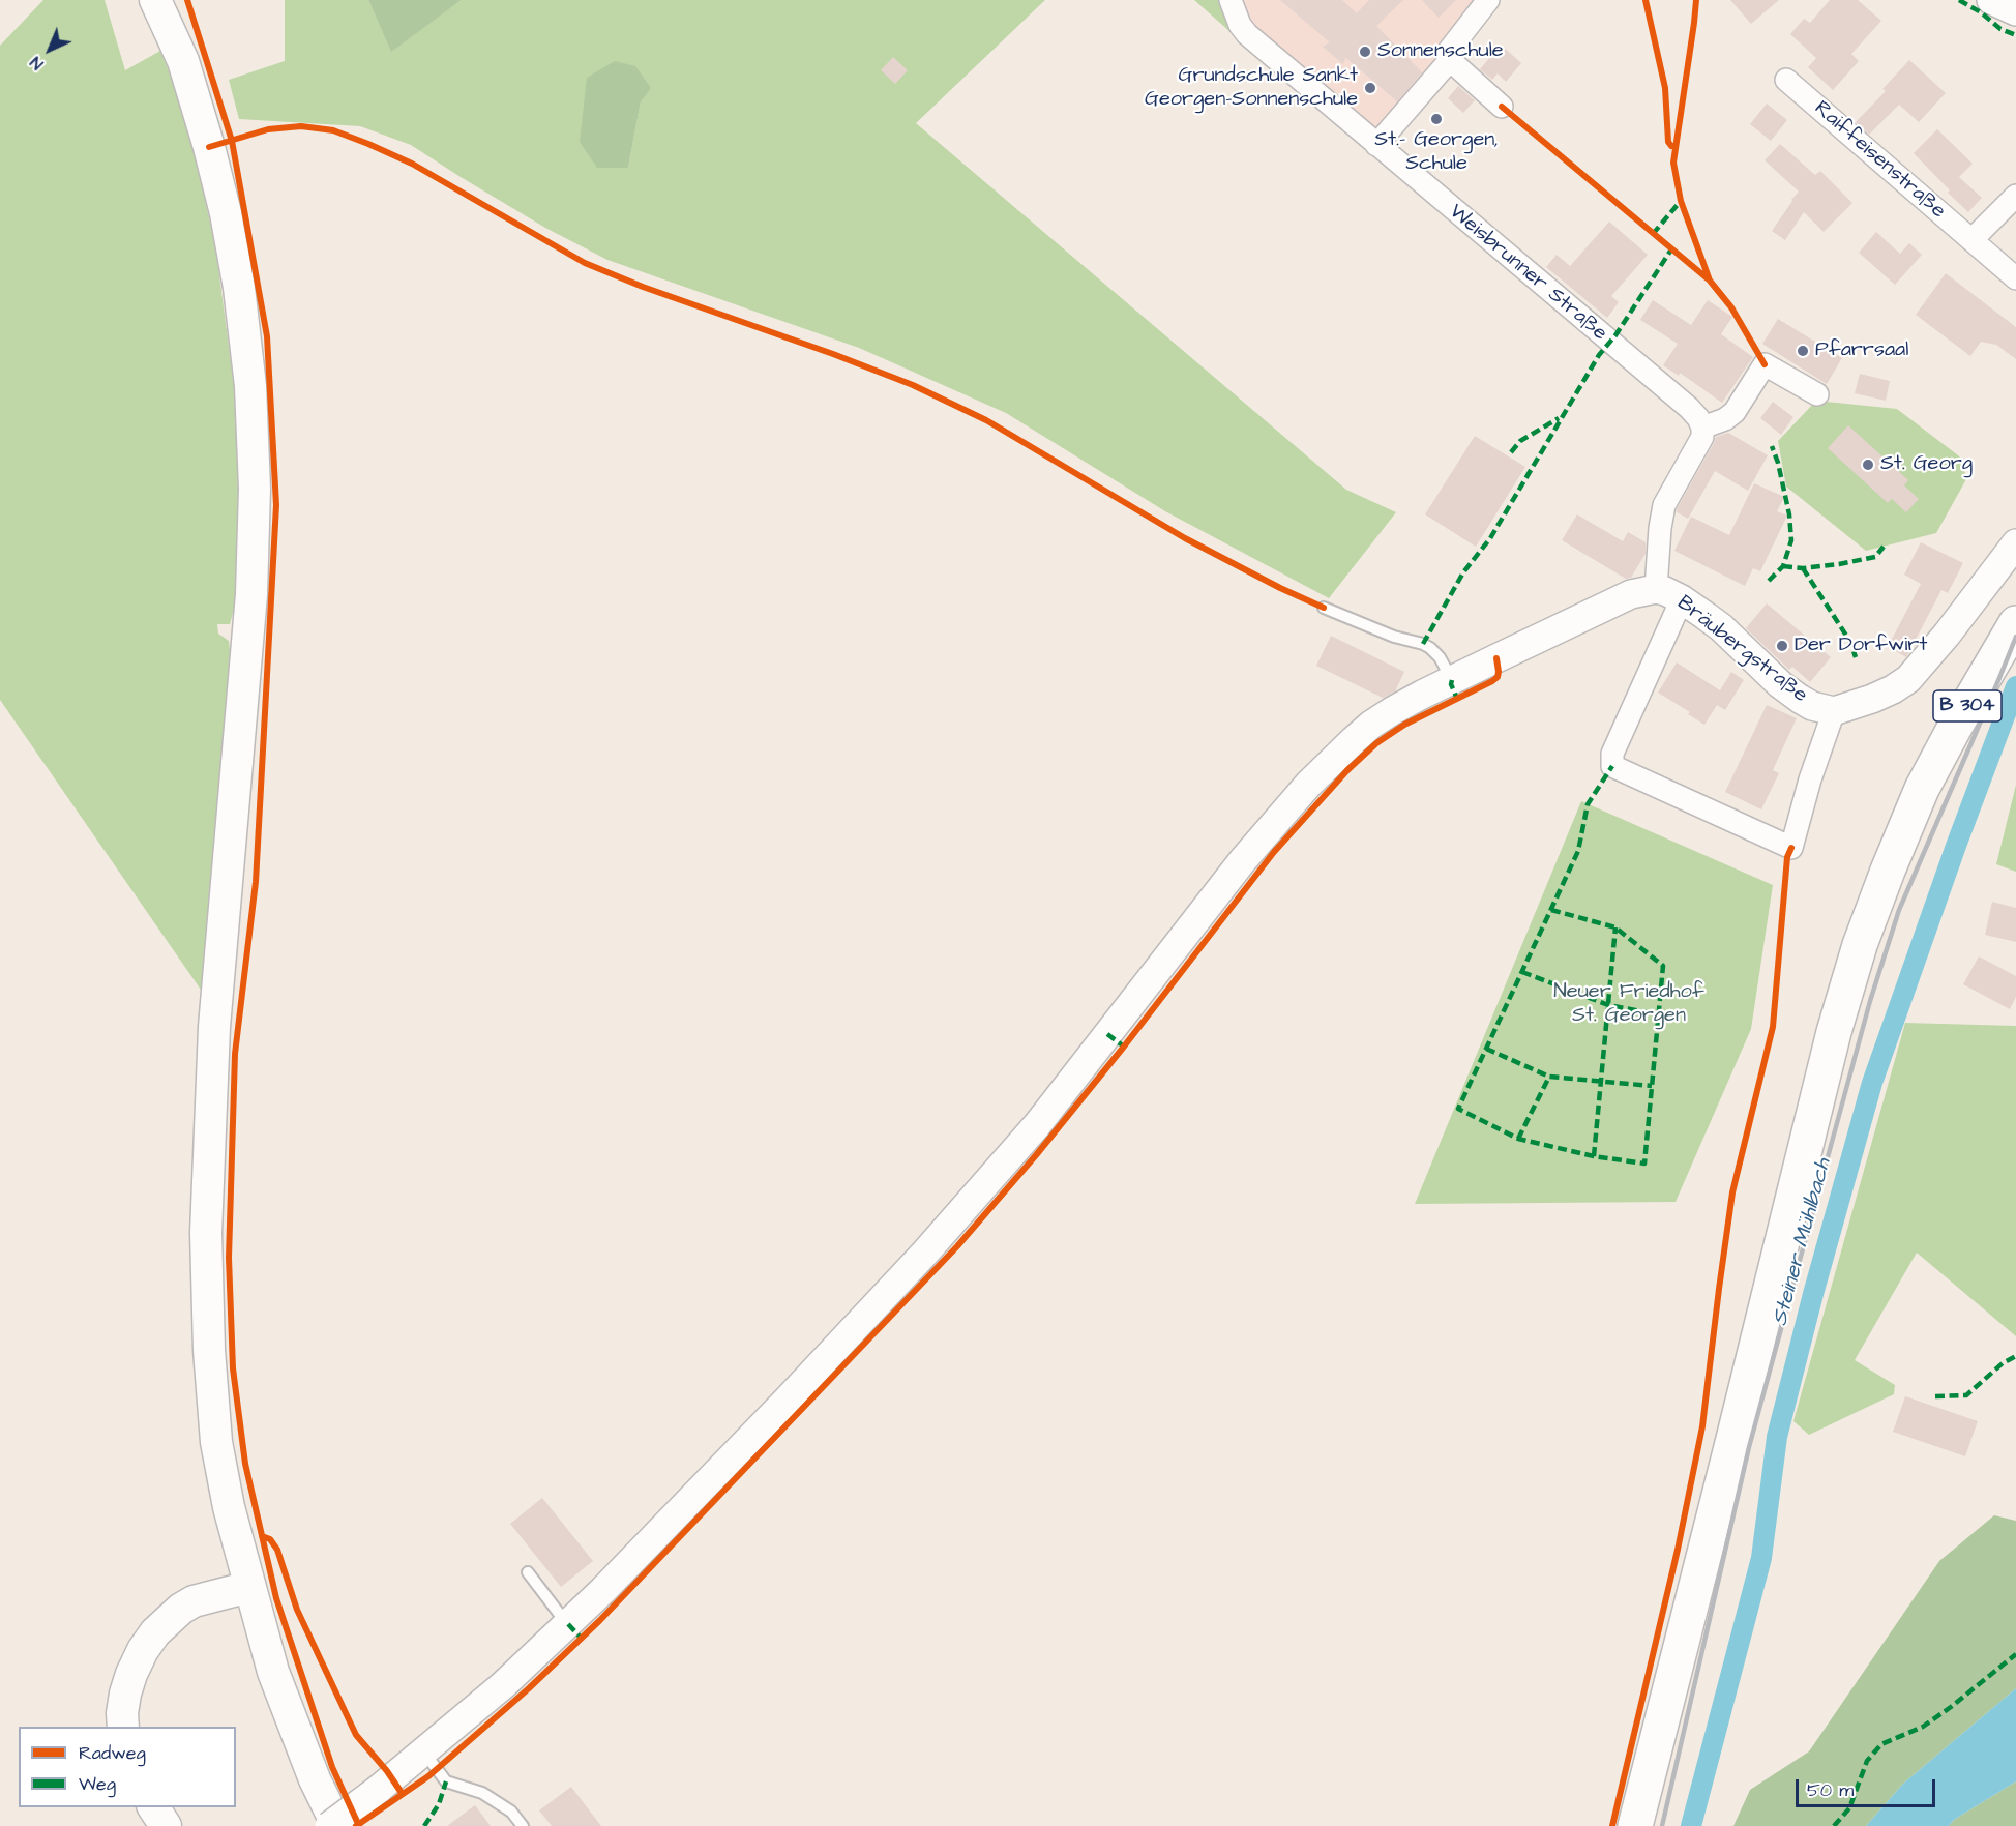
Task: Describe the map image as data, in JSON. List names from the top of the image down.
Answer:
{
  "streets": {
    "main road": ["B 304"],
    "street": ["Raiffeisenstraße", "Weisbrunner Straße", "Bräubergstraße"]
  },
  "water": ["Steiner Mühlbach"],
  "parks": ["Neuer Friedhof St. Georgen"],
  "places": [
    "Sonnenschule",
    "Grundschule Sankt Georgen-Sonnenschule",
    "St.- Georgen, Schule",
    "Pfarrsaal",
    "St. Georg",
    "Der Dorfwirt"
  ],
  "legend": ["Radweg", "Weg"],
  "scale_bar": "50 m",
  "north": "bottom left"
}
